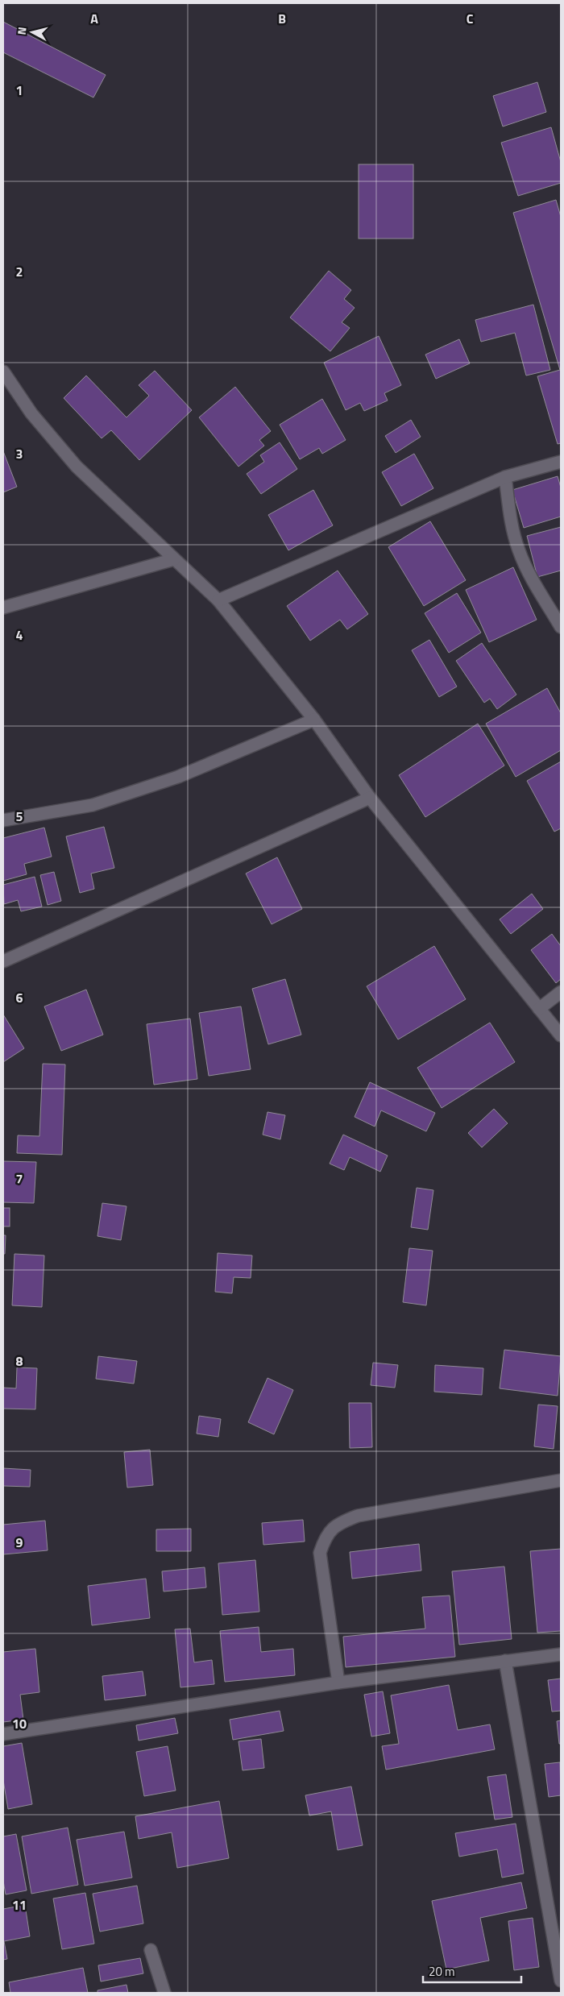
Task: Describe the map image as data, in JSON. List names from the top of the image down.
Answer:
{
  "scale_bar": "20 m",
  "north": "left",
  "grid": {
    "columns": ["A", "B", "C"],
    "rows": [
      "1",
      "2",
      "3",
      "4",
      "5",
      "6",
      "7",
      "8",
      "9",
      "10",
      "11"
    ]
  }
}
